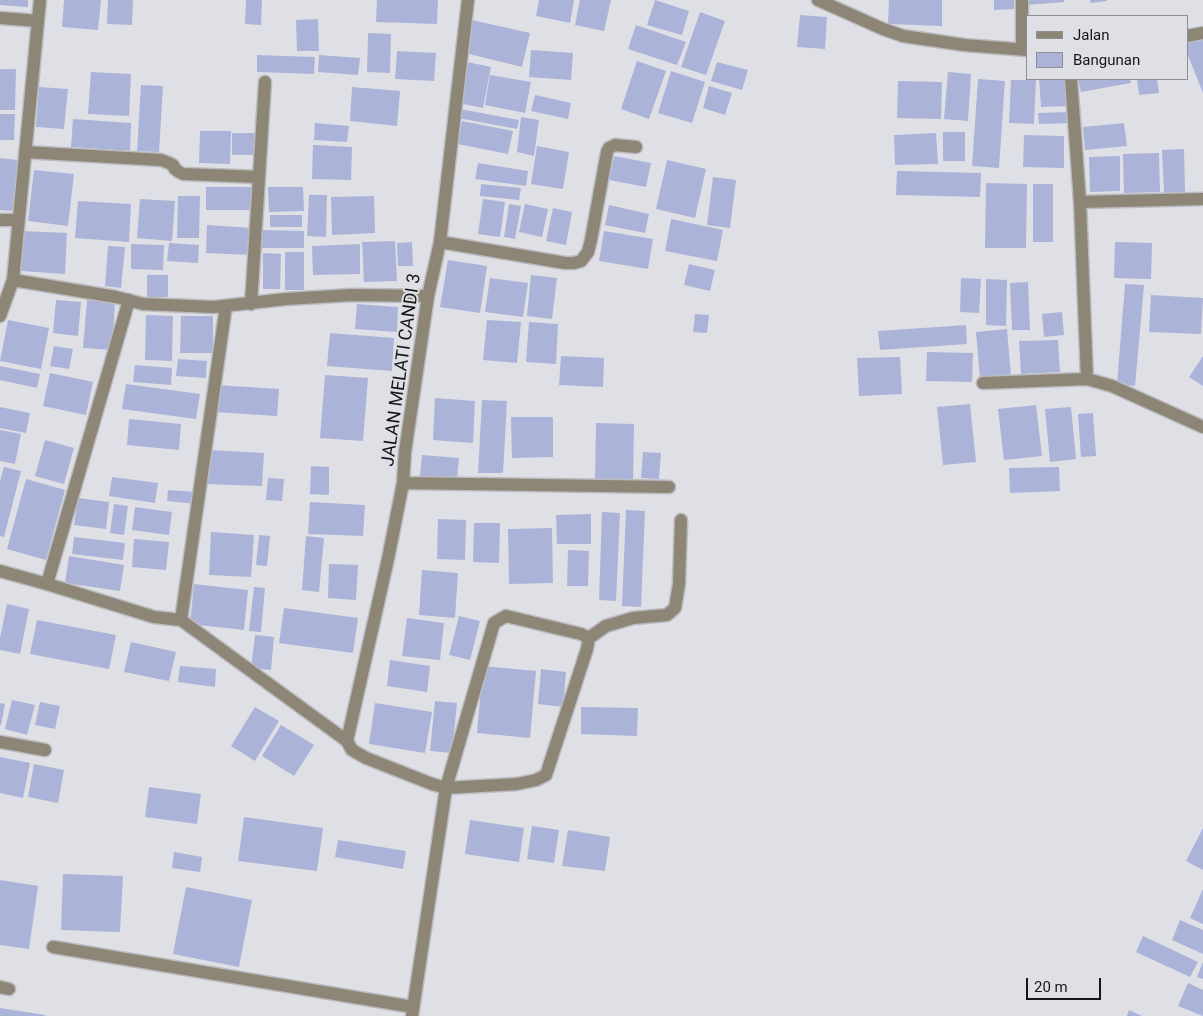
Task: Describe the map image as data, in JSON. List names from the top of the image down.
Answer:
{
  "streets": {
    "street": ["JALAN MELATI CANDI 3"]
  },
  "legend": ["Jalan", "Bangunan"],
  "scale_bar": "20 m"
}
